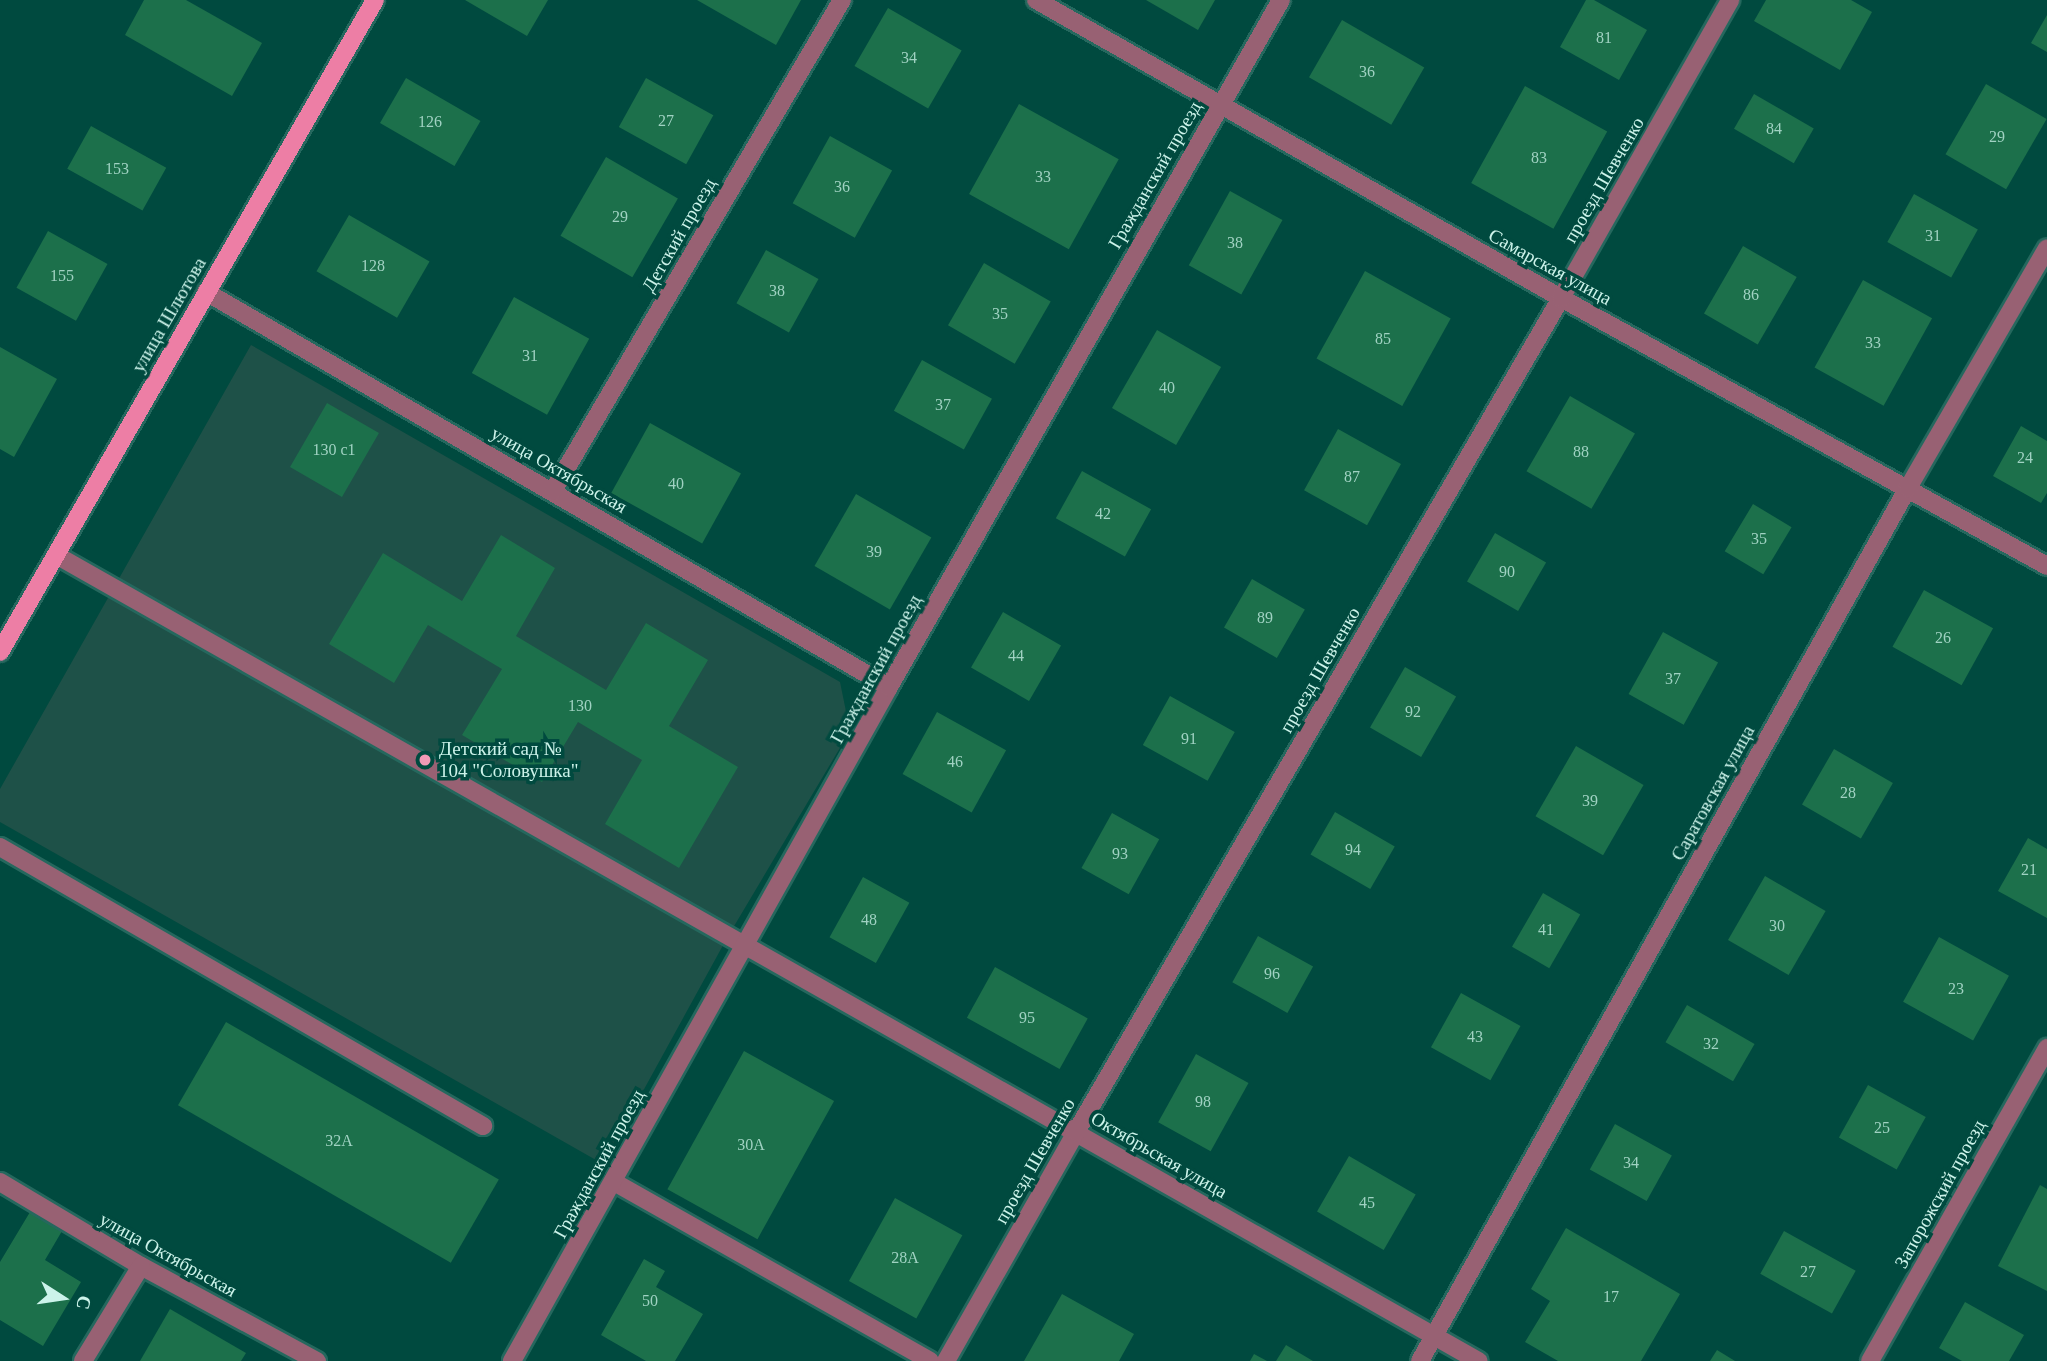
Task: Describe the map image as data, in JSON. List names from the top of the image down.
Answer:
{
  "streets": {
    "main road": ["улица Шлютова"],
    "street": [
      "Гражданский проезд",
      "проезд Шевченко",
      "Детский проезд",
      "Самарская улица",
      "улица Октябрьская",
      "Саратовская улица",
      "Октябрьская улица",
      "Запорожский проезд"
    ]
  },
  "crossings": [
    ["Гражданский проезд", "Самарская улица"],
    ["Гражданский проезд", "улица Октябрьская"],
    ["Гражданский проезд", "Октябрьская улица"],
    ["проезд Шевченко", "Самарская улица"],
    ["проезд Шевченко", "Октябрьская улица"],
    ["Детский проезд", "улица Октябрьская"],
    ["Самарская улица", "Саратовская улица"],
    ["улица Шлютова", "улица Октябрьская"],
    ["улица Шлютова", "Октябрьская улица"],
    ["Саратовская улица", "Октябрьская улица"]
  ],
  "places": ["Детский сад № 104 \"Соловушка\""],
  "house_numbers": [
    "81",
    "34",
    "36",
    "27",
    "126",
    "84",
    "29",
    "83",
    "153",
    "33",
    "36",
    "29",
    "31",
    "38",
    "128",
    "155",
    "38",
    "86",
    "35",
    "85",
    "33",
    "31",
    "40",
    "37",
    "130 с1",
    "88",
    "24",
    "87",
    "40",
    "42",
    "35",
    "39",
    "90",
    "89",
    "26",
    "44",
    "37",
    "130",
    "92",
    "91",
    "46",
    "28",
    "39",
    "94",
    "93",
    "21",
    "48",
    "30",
    "41",
    "96",
    "23",
    "95",
    "43",
    "32",
    "98",
    "25",
    "32А",
    "30А",
    "34",
    "45",
    "28А",
    "27",
    "17",
    "50"
  ],
  "north": "right"
}
